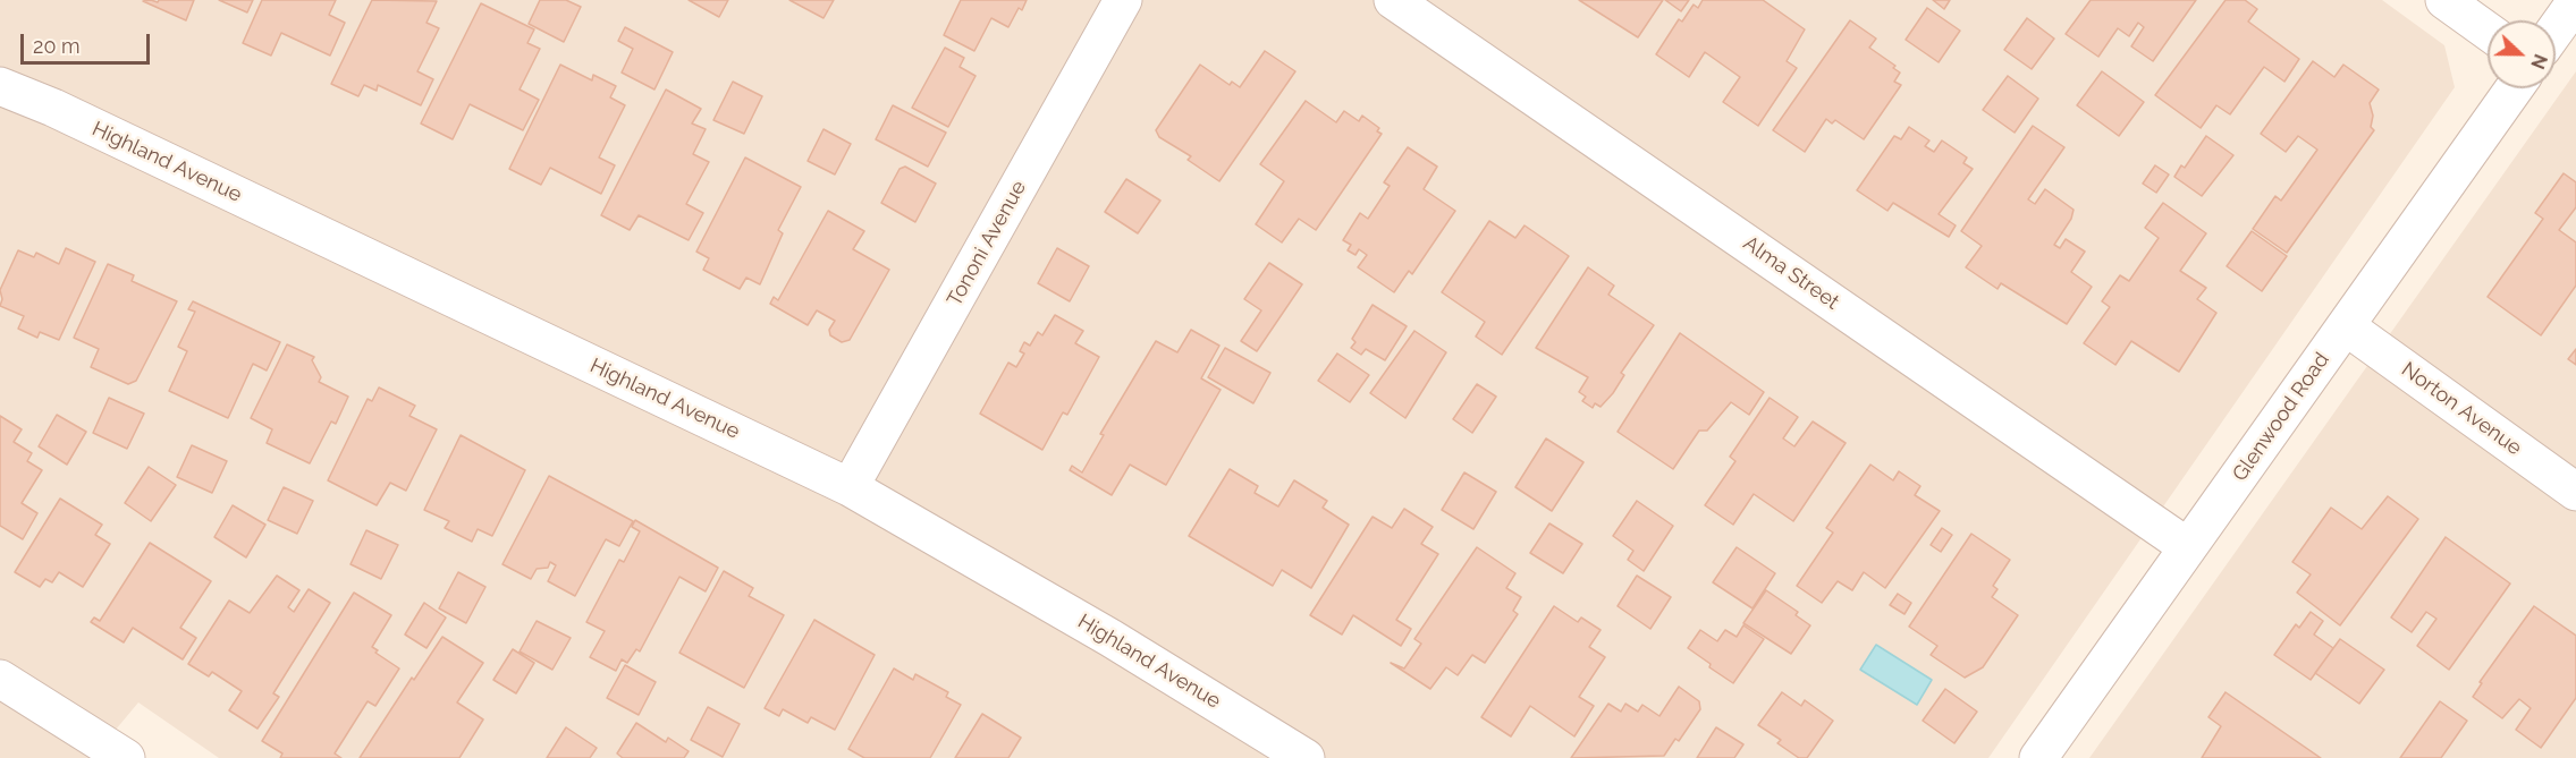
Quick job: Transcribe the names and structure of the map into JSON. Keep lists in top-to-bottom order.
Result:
{
  "streets": {
    "street": [
      "Highland Avenue",
      "Tononi Avenue",
      "Alma Street",
      "Norton Avenue",
      "Glenwood Road"
    ]
  },
  "crossings": [
    ["Highland Avenue", "Tononi Avenue"],
    ["Alma Street", "Glenwood Road"],
    ["Norton Avenue", "Glenwood Road"]
  ],
  "scale_bar": "20 m",
  "north": "right"
}
